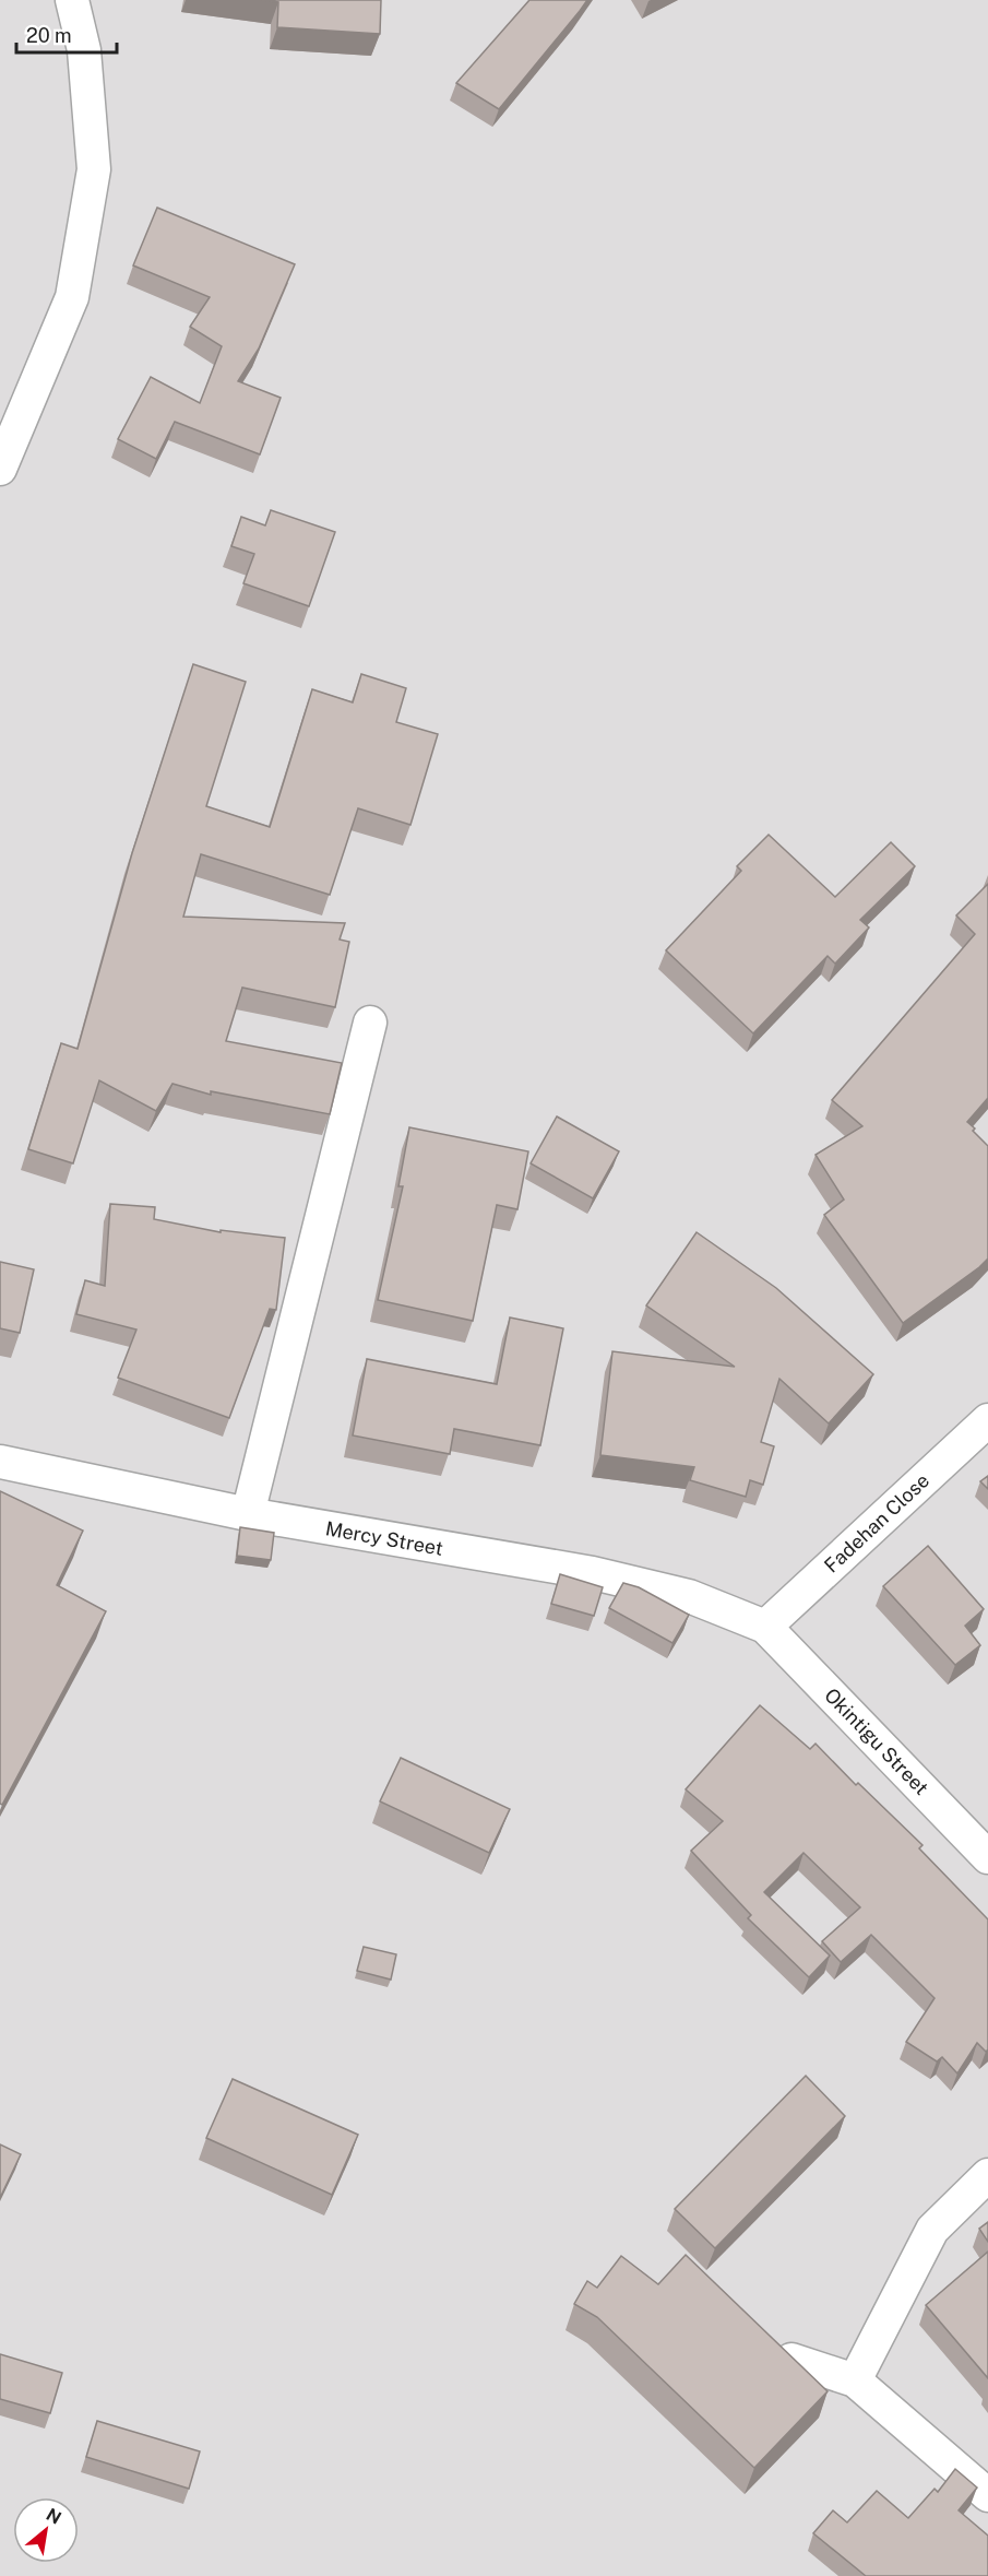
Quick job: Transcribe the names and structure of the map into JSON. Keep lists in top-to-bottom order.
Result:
{
  "streets": {
    "street": ["Fadehan Close", "Mercy Street", "Okintigu Street"]
  },
  "crossings": [
    ["Fadehan Close", "Mercy Street"],
    ["Fadehan Close", "Okintigu Street"],
    ["Mercy Street", "Okintigu Street"]
  ],
  "scale_bar": "20 m",
  "north": "top right"
}
